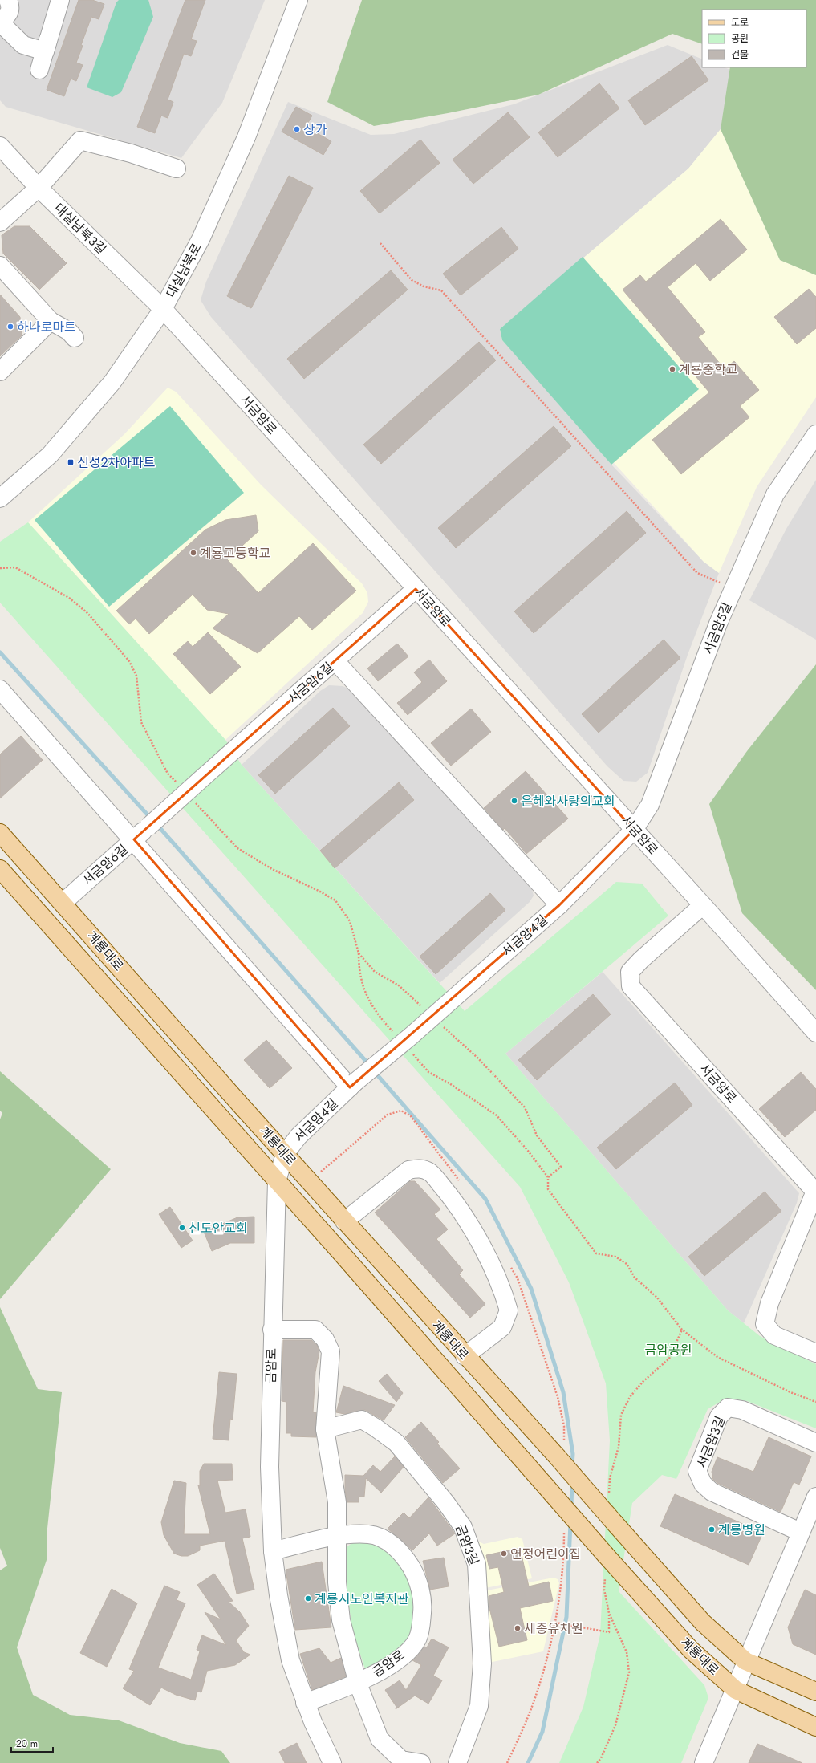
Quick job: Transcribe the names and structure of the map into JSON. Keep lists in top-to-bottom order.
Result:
{
  "streets": {
    "main road": ["계룡대로"],
    "street": [
      "대실남북3길",
      "대실남북로",
      "서금암로",
      "서금암5길",
      "서금암6길",
      "서금암4길",
      "금암로",
      "서금암3길",
      "금암3길"
    ]
  },
  "crossings": [
    ["대실남북3길", "대실남북로"],
    ["대실남북3길", "서금암로"],
    ["대실남북로", "서금암로"],
    ["서금암로", "서금암5길"],
    ["서금암로", "서금암6길"],
    ["서금암로", "서금암4길"],
    ["서금암5길", "서금암4길"],
    ["서금암6길", "계룡대로"],
    ["서금암4길", "계룡대로"],
    ["서금암4길", "금암로"],
    ["계룡대로", "금암로"]
  ],
  "parks": ["금암공원"],
  "places": {
    "other": [
      "상가",
      "하나로마트",
      "계룡중학교",
      "계룡고등학교",
      "은혜와사랑의교회",
      "신도안교회",
      "계룡병원",
      "연정어린이집",
      "계룡시노인복지관",
      "세종유치원"
    ],
    "transit": ["신성2차아파트"]
  },
  "legend": ["도로", "공원", "건물"],
  "scale_bar": "20 m"
}
